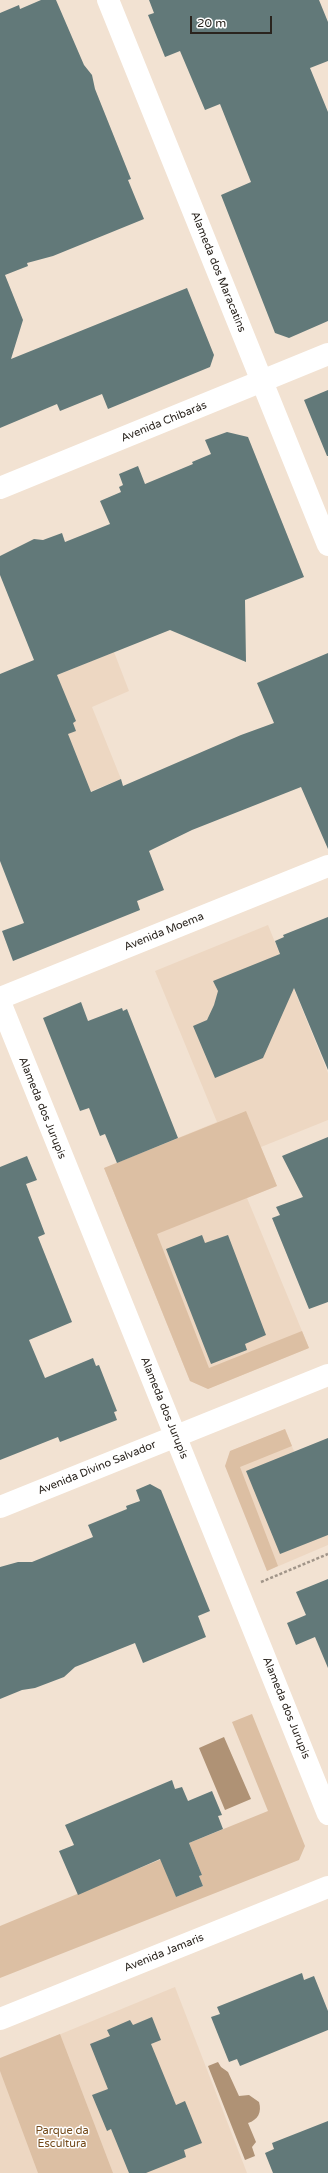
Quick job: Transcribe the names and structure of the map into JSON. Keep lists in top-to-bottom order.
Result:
{
  "streets": {
    "street": [
      "Alameda dos Maracatins",
      "Avenida Chibarás",
      "Avenida Moema",
      "Alameda dos Jurupis",
      "Avenida Divino Salvador",
      "Avenida Jamaris"
    ]
  },
  "crossings": [
    ["Alameda dos Maracatins", "Avenida Chibarás"],
    ["Alameda dos Jurupis", "Avenida Divino Salvador"]
  ],
  "parks": ["Parque da Escultura"],
  "scale_bar": "20 m"
}
